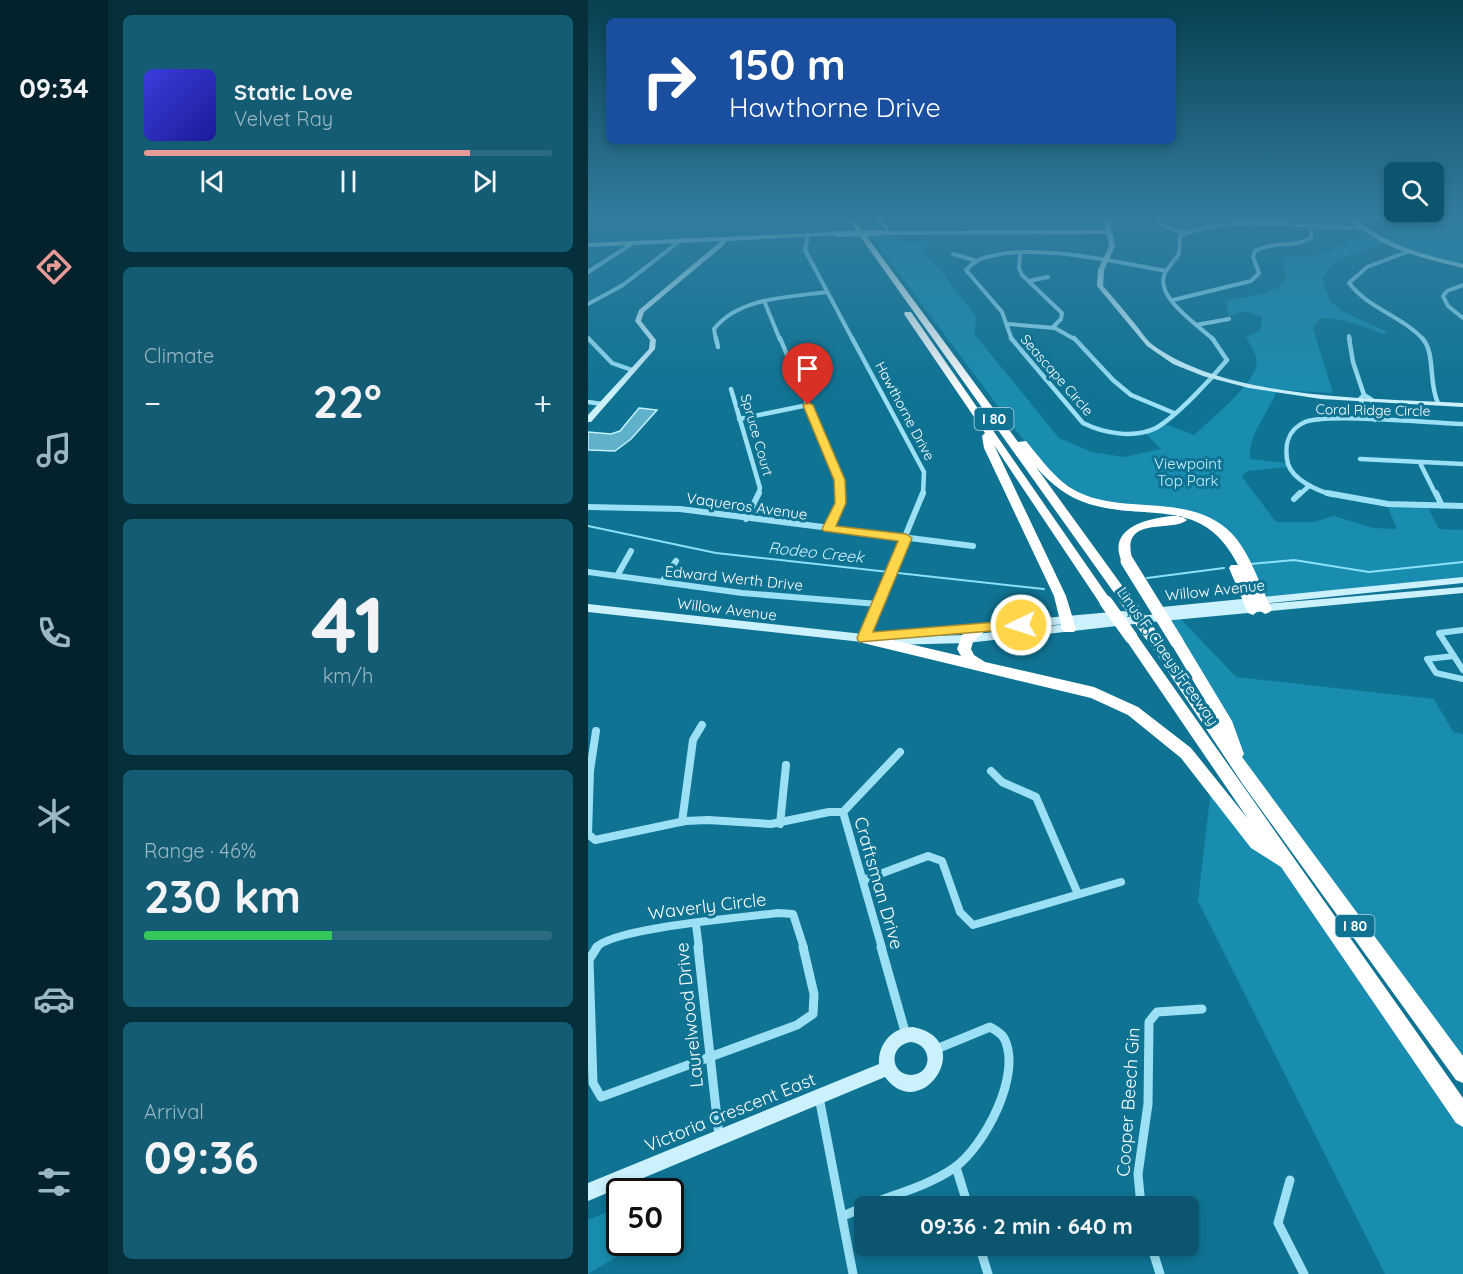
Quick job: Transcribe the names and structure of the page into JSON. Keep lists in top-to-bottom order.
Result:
{
  "streets": {
    "highway": ["I 80", "Linus F. Claeys Freeway"],
    "street": [
      "Seascape Circle",
      "Coral Ridge Circle",
      "Hawthorne Drive",
      "Spruce Court",
      "Vaqueros Avenue",
      "Edward Werth Drive",
      "Willow Avenue",
      "Craftsman Drive",
      "Waverly Circle",
      "Laurelwood Drive",
      "Cooper Beech Gin",
      "Victoria Crescent East"
    ]
  },
  "crossings": [
    ["Hawthorne Drive", "Vaqueros Avenue"],
    ["Hawthorne Drive", "Edward Werth Drive"],
    ["Hawthorne Drive", "Willow Avenue"],
    ["Spruce Court", "Vaqueros Avenue"],
    ["Craftsman Drive", "Victoria Crescent East"],
    ["Waverly Circle", "Laurelwood Drive"],
    ["Laurelwood Drive", "Victoria Crescent East"]
  ],
  "water": ["Rodeo Creek"],
  "parks": ["Viewpoint Top Park"],
  "page": {
    "tabs": "09:34",
    "turn": ["150 m", "Hawthorne Drive"],
    "song": ["Static Love", "Velvet Ray"],
    "tile": [
      "Climate",
      ["41", "km/h"],
      ["Range · 46%", "230 km"],
      ["Arrival", "09:36"]
    ],
    "heat": ["−", "22°", "+"],
    "limit": "50",
    "trip": "09:36 · 2 min · 640 m"
  }
}
